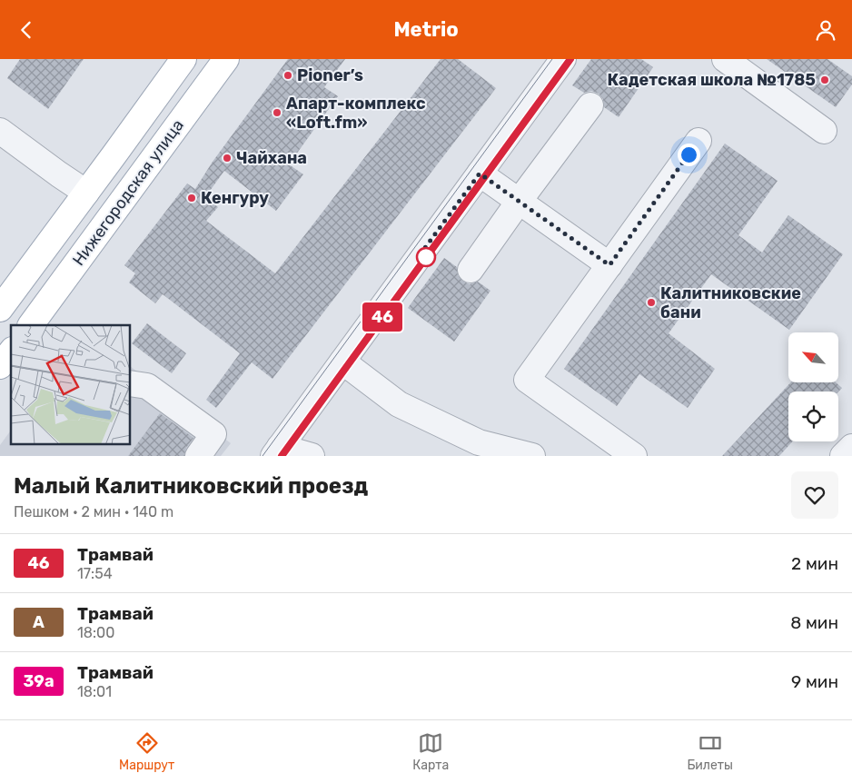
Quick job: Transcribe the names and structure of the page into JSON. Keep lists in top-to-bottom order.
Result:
{
  "streets": {
    "main road": ["Нижегородская улица"]
  },
  "places": [
    "Pioner’s",
    "Кадетская школа №1785",
    "Апарт-комплекс «Loft.fm»",
    "Чайхана",
    "Кенгуру",
    "Калитниковские бани"
  ],
  "lines": ["tram line 46"],
  "north": "top left",
  "page": {
    "header": "Metrio",
    "on_map": "46",
    "heading": ["Малый Калитниковский проезд", "Пешком · 2 мин · 140 m"],
    "list": [
      {
        "mark": "46",
        "name": "Трамвай",
        "note": "17:54",
        "value": "2 мин"
      },
      {
        "mark": "А",
        "name": "Трамвай",
        "note": "18:00",
        "value": "8 мин"
      },
      {
        "mark": "39а",
        "name": "Трамвай",
        "note": "18:01",
        "value": "9 мин"
      }
    ],
    "tabs": ["Маршрут", "Карта", "Билеты"]
  }
}
